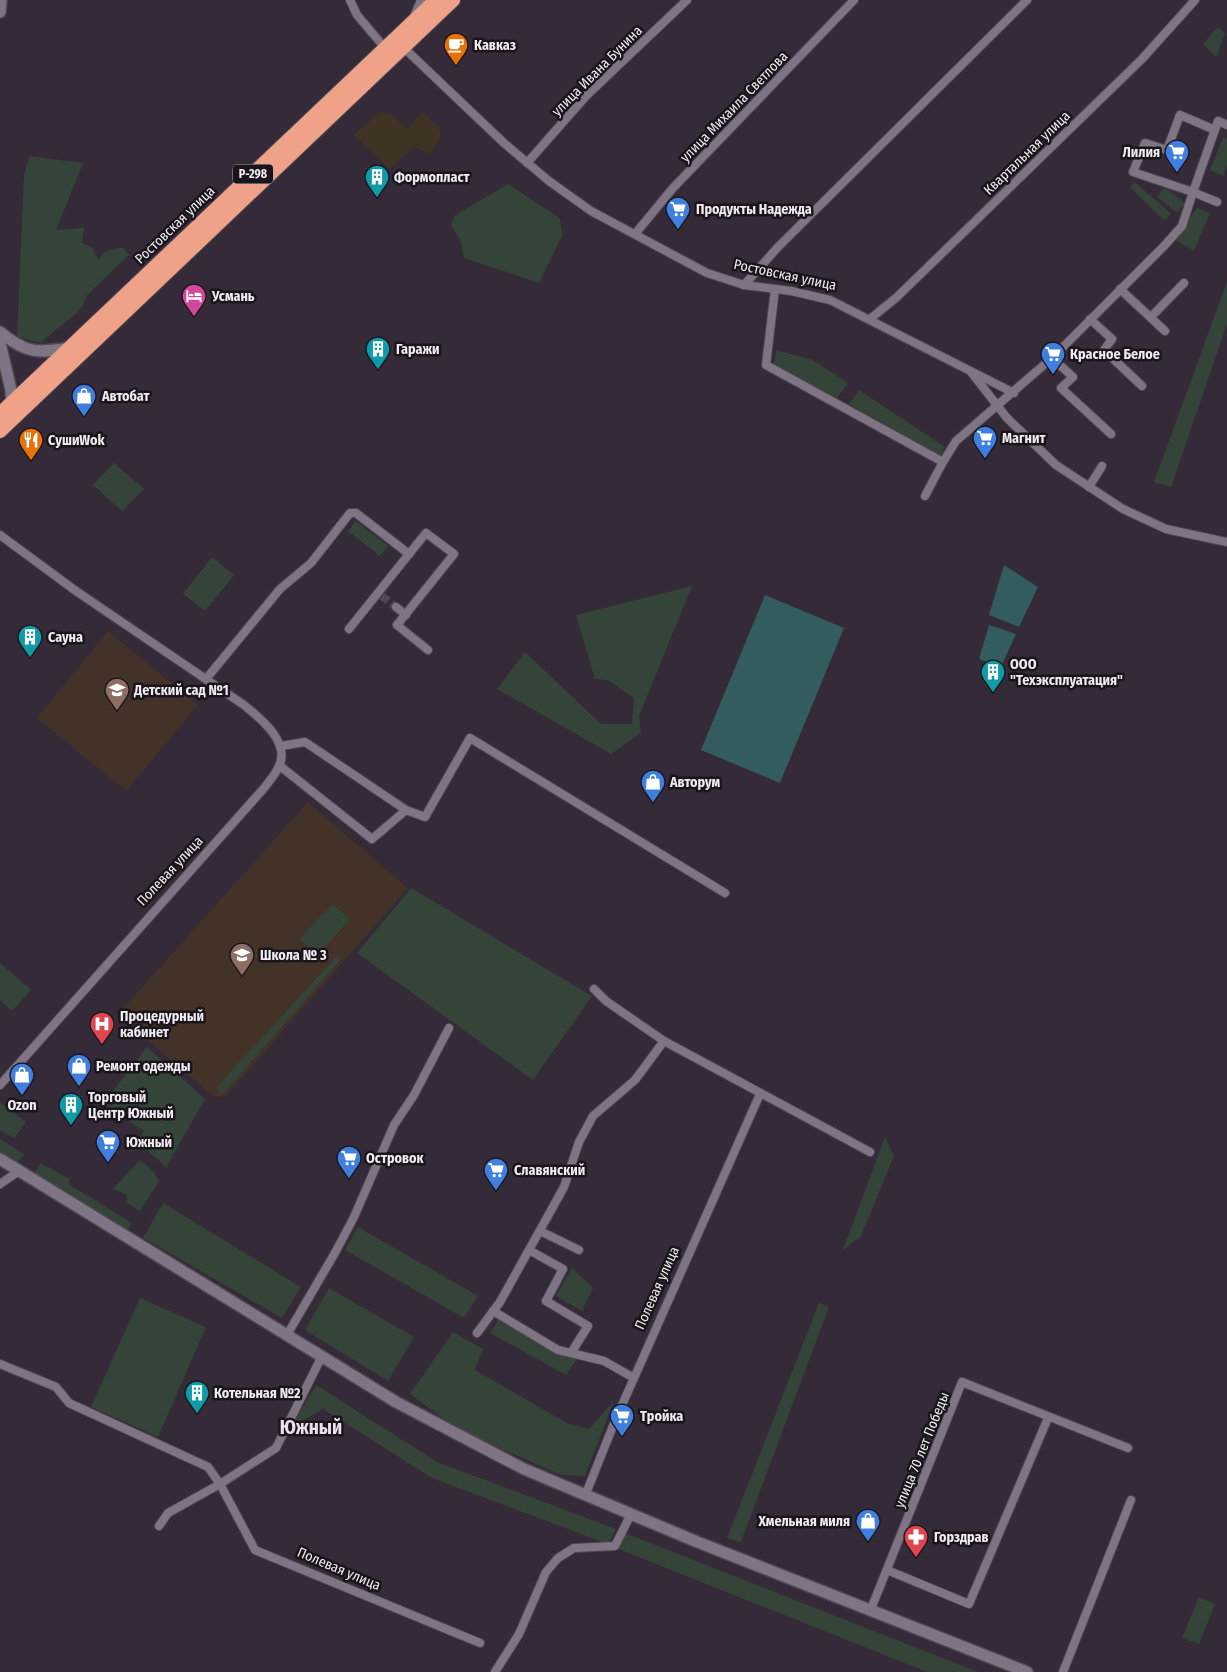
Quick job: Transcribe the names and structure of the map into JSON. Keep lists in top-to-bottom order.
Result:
{
  "streets": {
    "highway": ["Р-298", "Ростовская улица"],
    "street": [
      "улица Ивана Бунина",
      "улица Михаила Светлова",
      "Квартальная улица",
      "Полевая улица",
      "улица 70 лет Победы"
    ]
  },
  "crossings": [
    ["улица Ивана Бунина", "Ростовская улица"],
    ["улица Михаила Светлова", "Ростовская улица"],
    ["Квартальная улица", "Ростовская улица"],
    ["Р-298", "Ростовская улица"]
  ],
  "districts": ["Южный"],
  "places": {
    "cafe": ["Кавказ"],
    "supermarket": [
      "Лилия",
      "Продукты Надежда",
      "Красное Белое",
      "Магнит",
      "Южный",
      "Островок",
      "Славянский",
      "Тройка"
    ],
    "building": [
      "Формопласт",
      "Гаражи",
      "Сауна",
      "ООО \"Техэксплуатация\"",
      "Торговый Центр Южный",
      "Котельная №2"
    ],
    "hotel": ["Усмань"],
    "shop": [
      "Автобат",
      "Авторум",
      "Ремонт одежды",
      "Ozon",
      "Хмельная миля"
    ],
    "restaurant": ["CушиWok"],
    "school or university": ["Детский сад №1", "Школа № 3"],
    "hospital": ["Процедурный кабинет"],
    "pharmacy": ["Горздрав"]
  }
}
